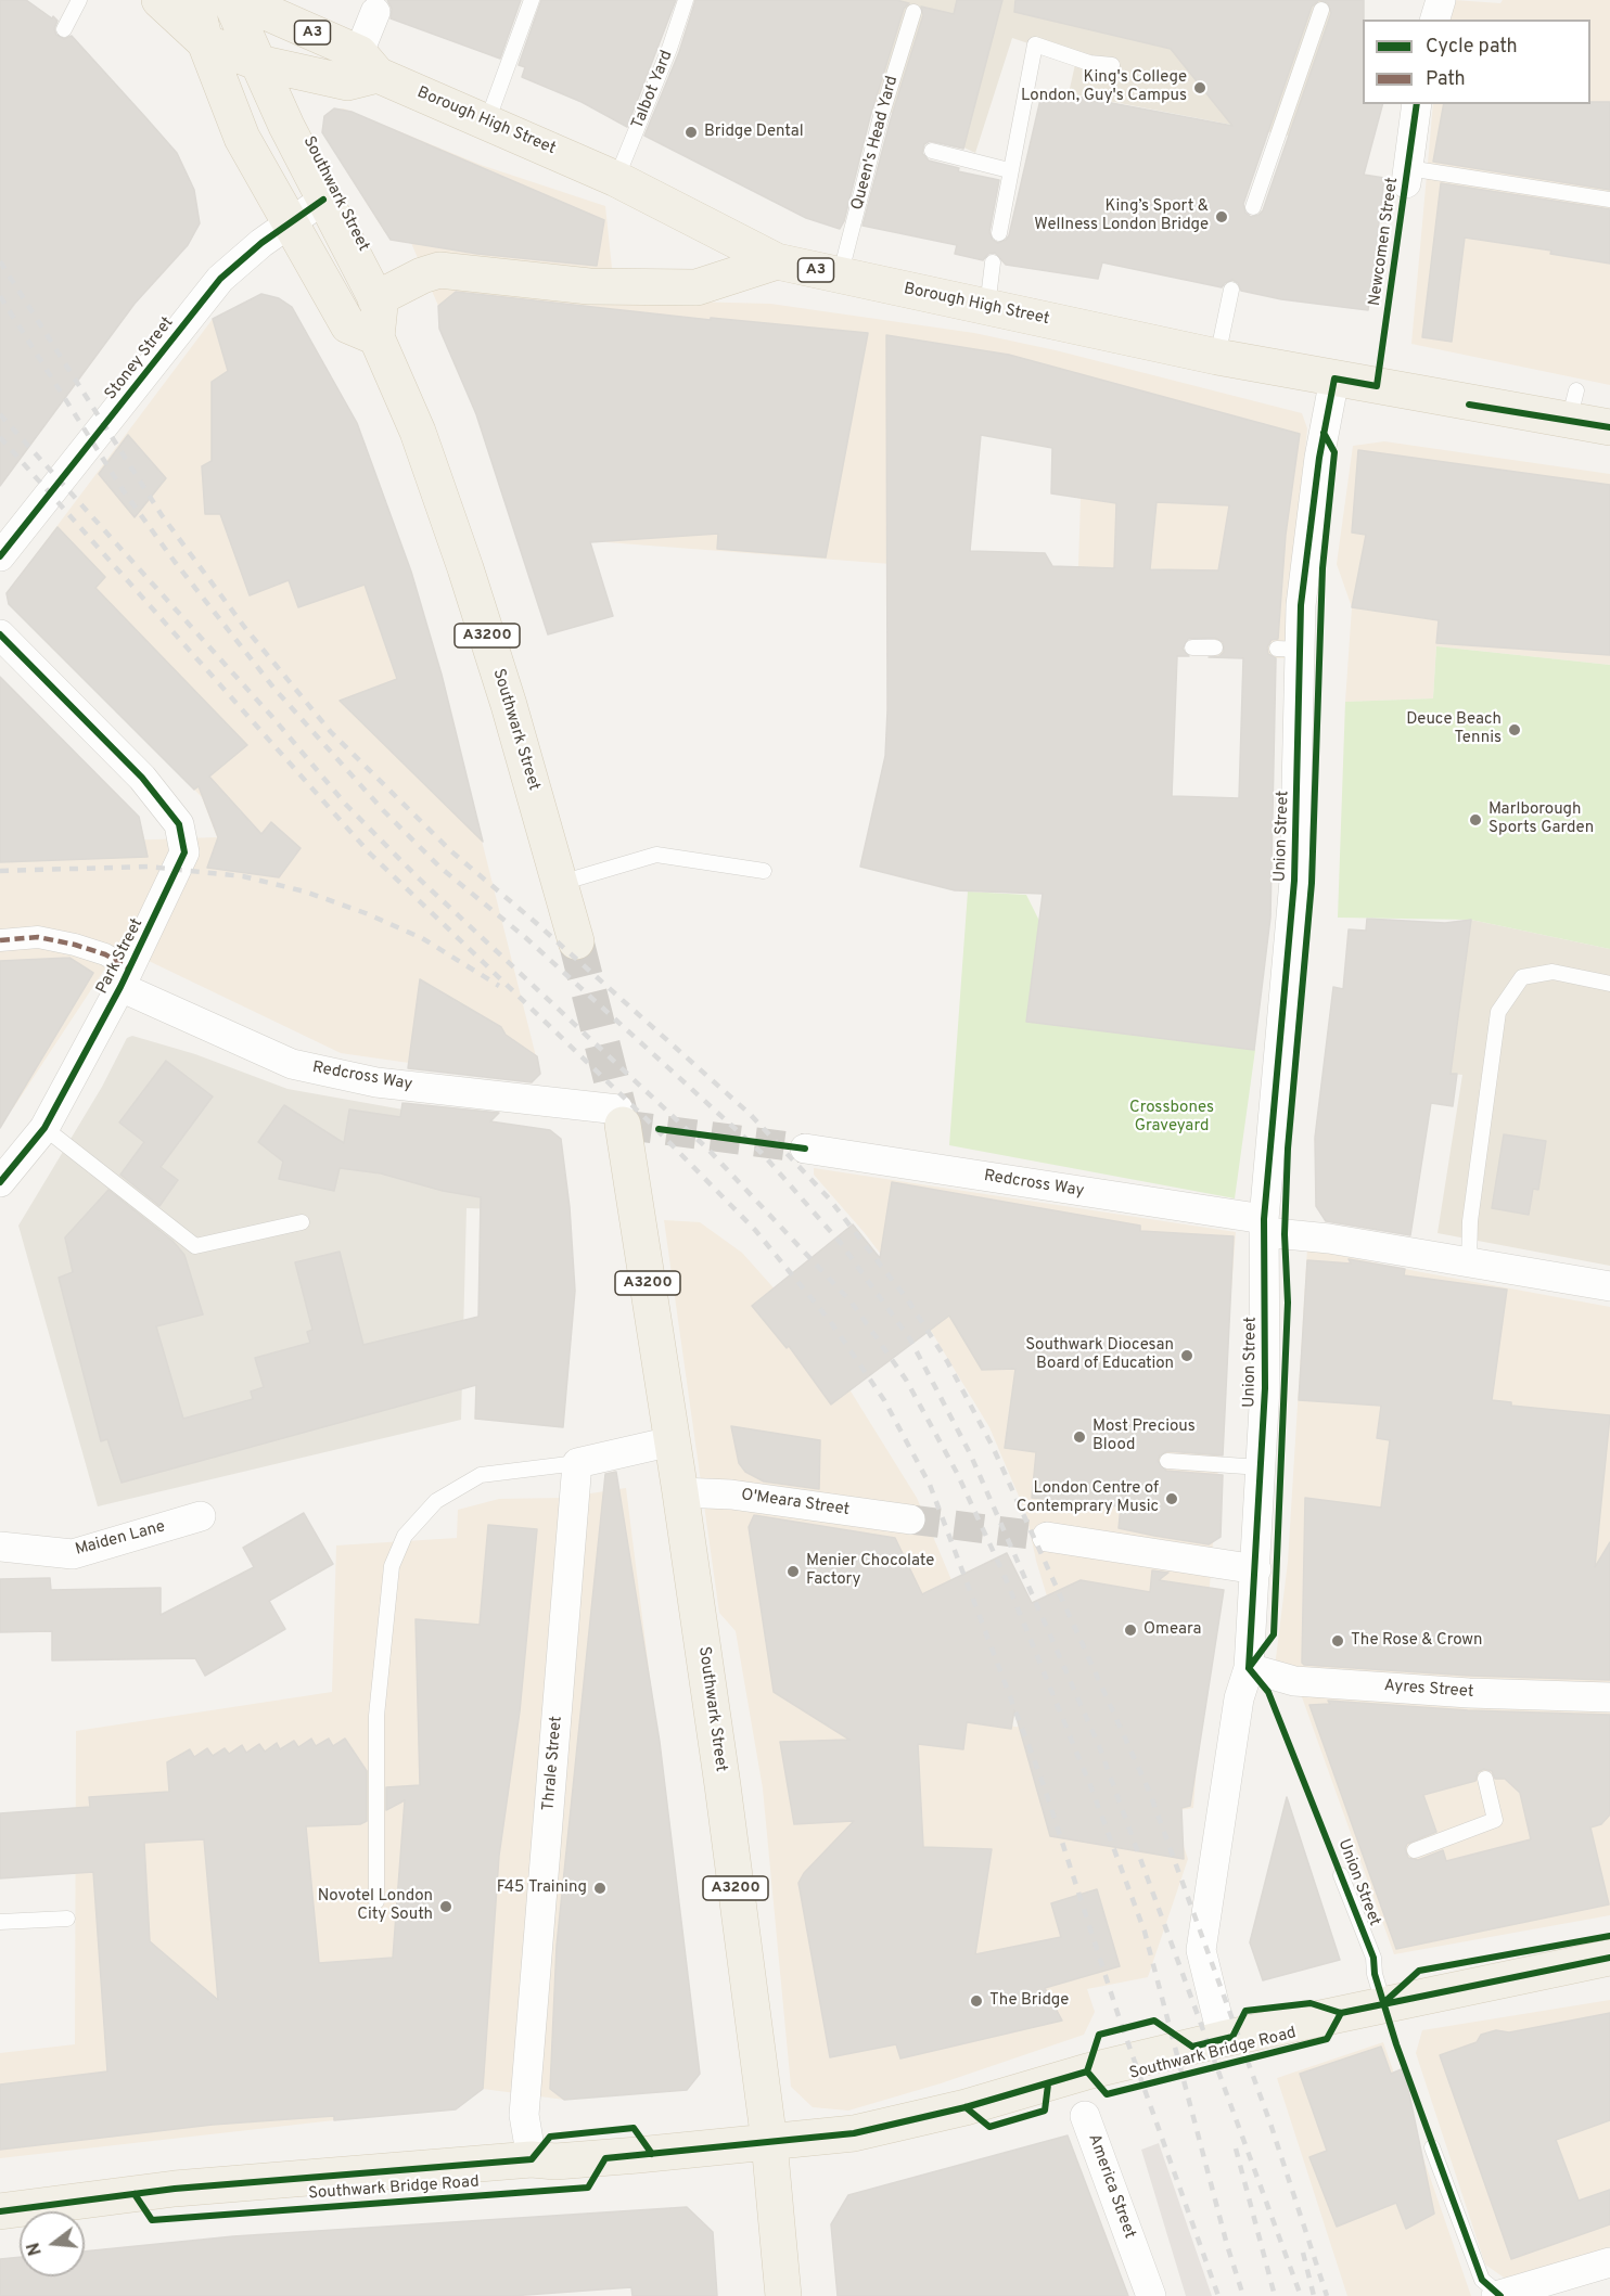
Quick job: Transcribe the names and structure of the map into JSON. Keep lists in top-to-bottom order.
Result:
{
  "streets": {
    "main road": [
      "A3",
      "Borough High Street",
      "Southwark Street",
      "A3200",
      "Southwark Bridge Road"
    ],
    "street": [
      "Newcomen Street",
      "Stoney Street",
      "Union Street",
      "Park Street",
      "Redcross Way",
      "O'Meara Street",
      "Maiden Lane",
      "Ayres Street",
      "Thrale Street",
      "America Street"
    ],
    "lane": ["Talbot Yard", "Queen's Head Yard"]
  },
  "crossings": [
    ["Talbot Yard", "Borough High Street"],
    ["Borough High Street", "Queen's Head Yard"],
    ["Borough High Street", "Southwark Street"],
    ["Borough High Street", "Union Street"],
    ["Southwark Street", "Stoney Street"],
    ["Southwark Street", "Redcross Way"],
    ["Southwark Street", "O'Meara Street"],
    ["Southwark Street", "Southwark Bridge Road"],
    ["Union Street", "Redcross Way"],
    ["Union Street", "Ayres Street"],
    ["Union Street", "Southwark Bridge Road"],
    ["Park Street", "Redcross Way"],
    ["Thrale Street", "Southwark Bridge Road"]
  ],
  "parks": ["Crossbones Graveyard"],
  "places": [
    "King's College London, Guy's Campus",
    "Bridge Dental",
    "King’s Sport & Wellness London Bridge",
    "Deuce Beach Tennis",
    "Marlborough Sports Garden",
    "Southwark Diocesan Board of Education",
    "Most Precious Blood",
    "London Centre of Contemprary Music",
    "Menier Chocolate Factory",
    "Omeara",
    "The Rose & Crown",
    "F45 Training",
    "Novotel London City South",
    "The Bridge"
  ],
  "legend": ["Cycle path", "Path"],
  "north": "left"
}
